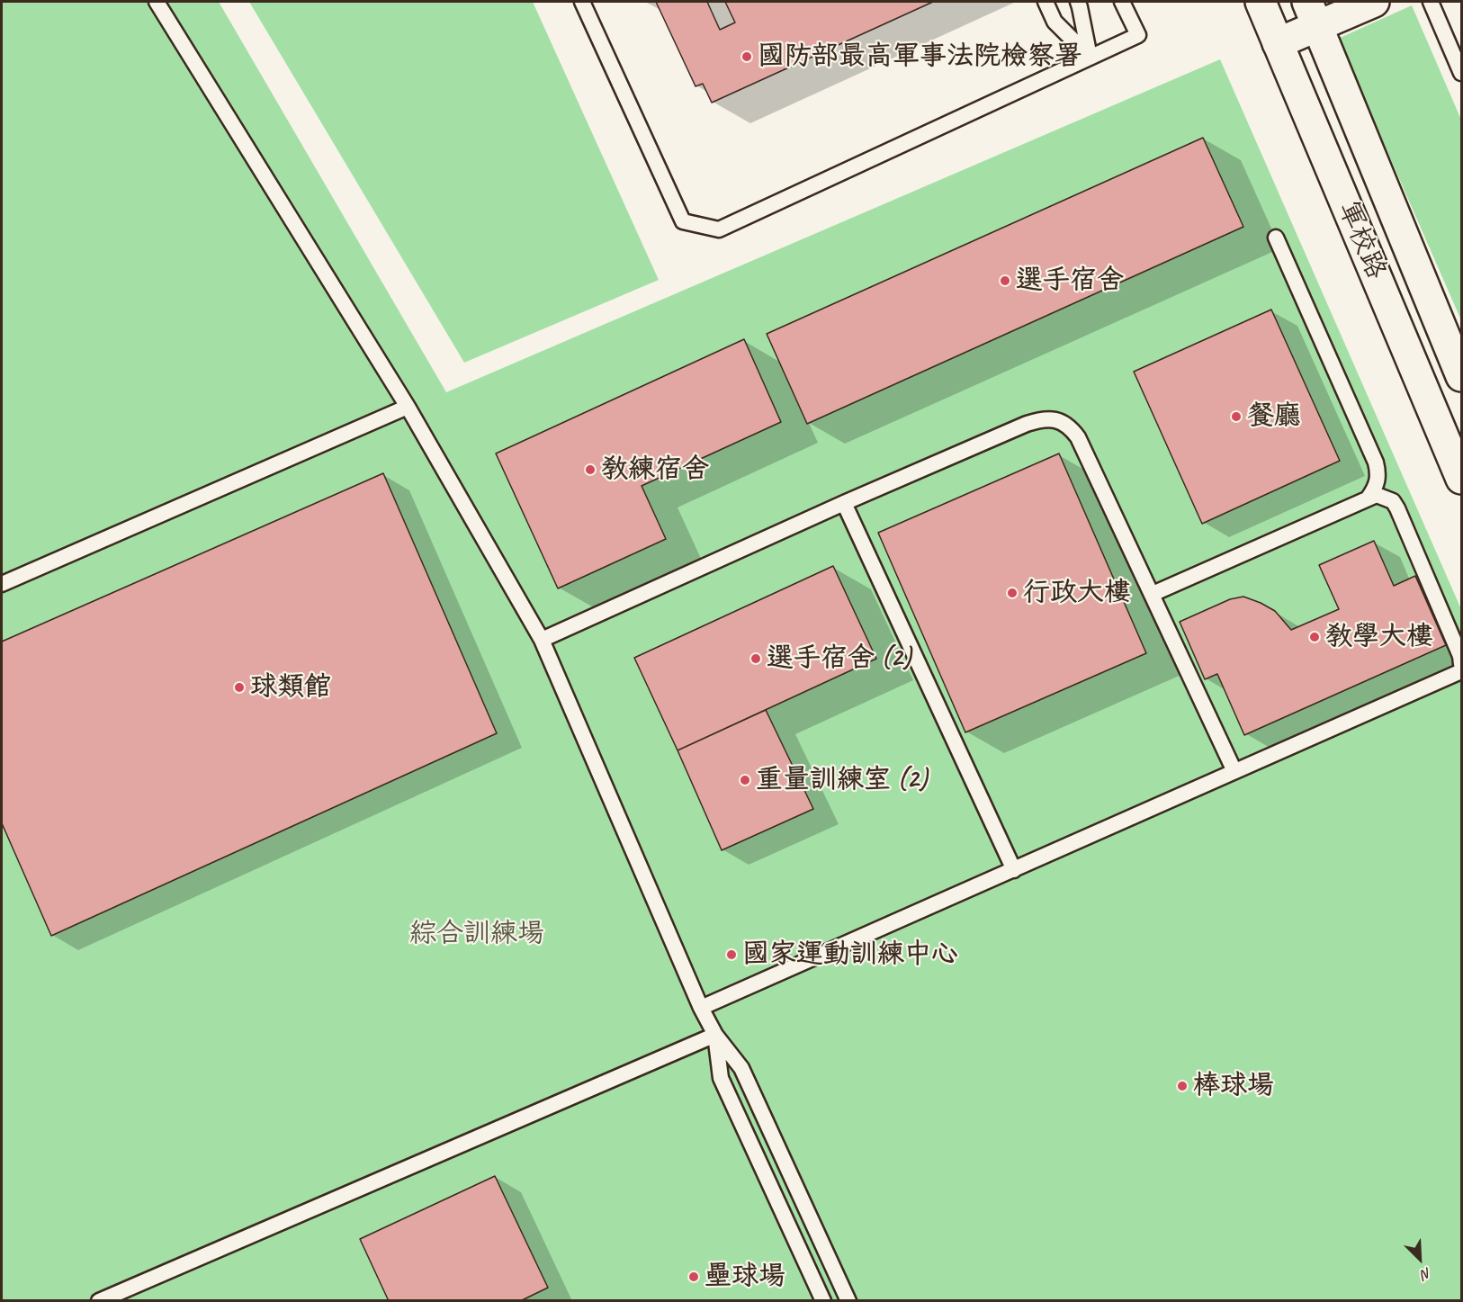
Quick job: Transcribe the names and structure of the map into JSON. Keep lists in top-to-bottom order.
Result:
{
  "streets": {
    "street": ["軍校路"]
  },
  "parks": ["綜合訓練場"],
  "places": [
    "國防部最高軍事法院檢察署",
    "選手宿舍",
    "餐廳",
    "教練宿舍",
    "行政大樓",
    "教學大樓",
    "選手宿舍 (2)",
    "球類館",
    "重量訓練室 (2)",
    "國家運動訓練中心",
    "棒球場",
    "壘球場"
  ],
  "north": "bottom right"
}
